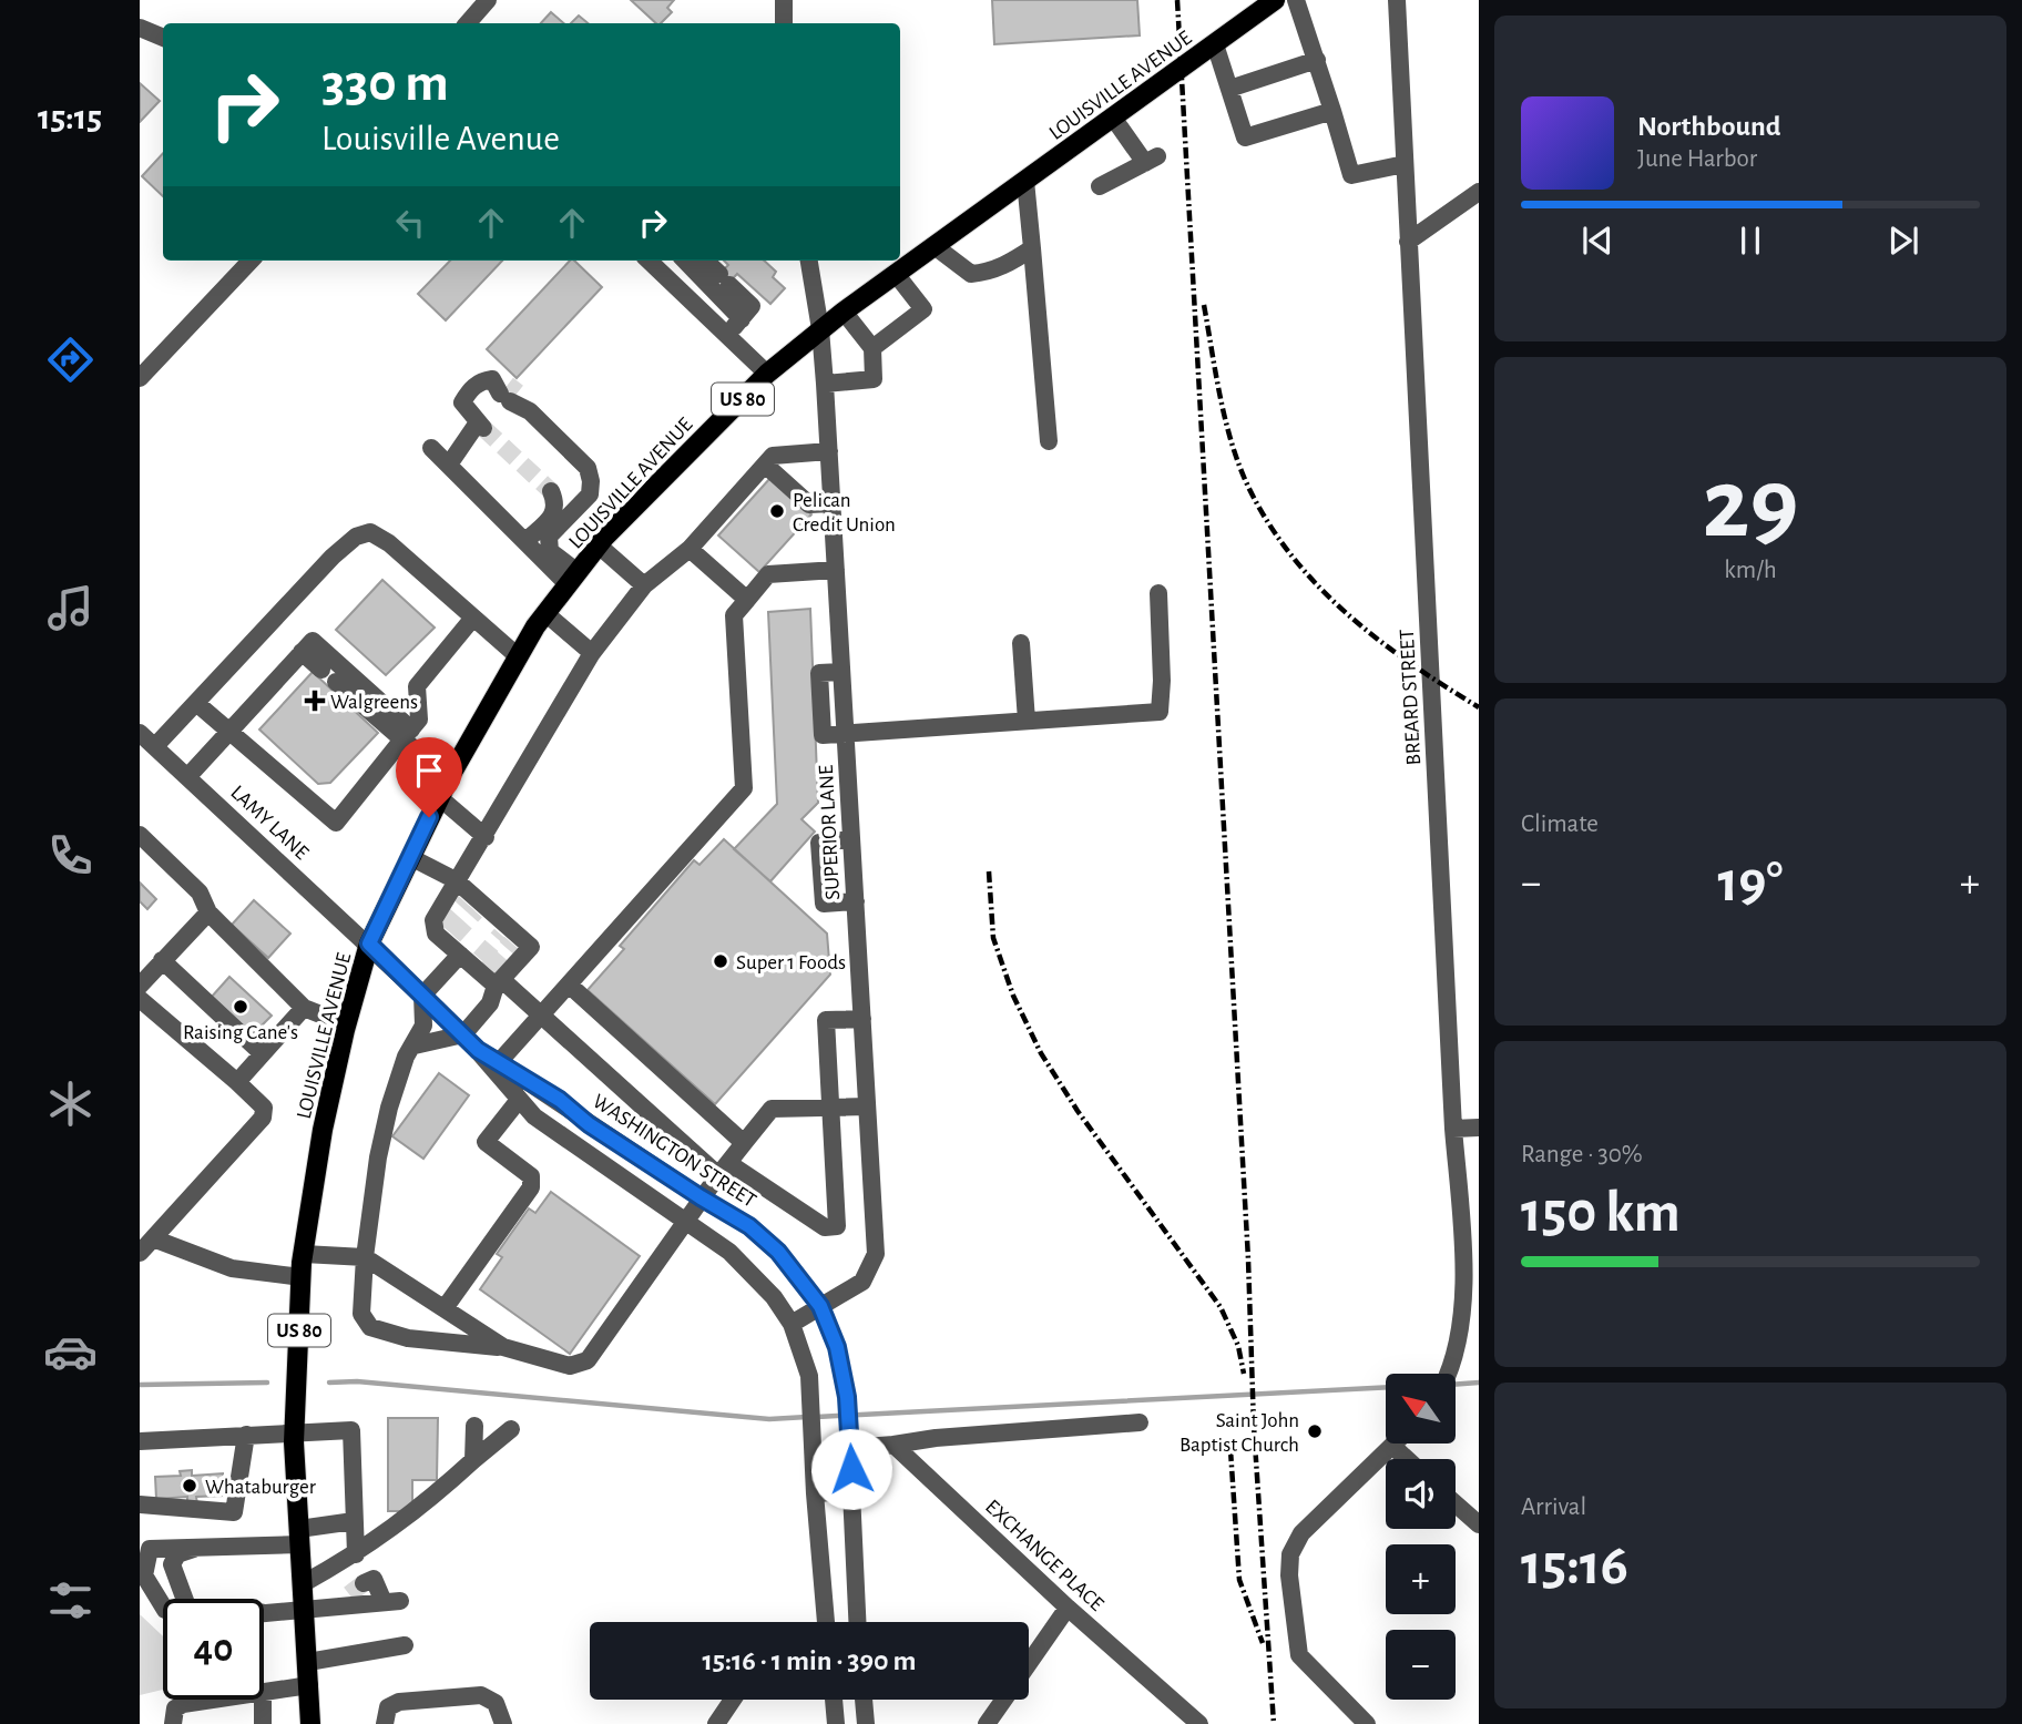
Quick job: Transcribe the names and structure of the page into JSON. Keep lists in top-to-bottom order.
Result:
{
  "streets": {
    "main road": ["LOUISVILLE AVENUE", "US 80"],
    "street": [
      "BREARD STREET",
      "LAMY LANE",
      "SUPERIOR LANE",
      "WASHINGTON STREET",
      "EXCHANGE PLACE"
    ]
  },
  "crossings": [
    ["LOUISVILLE AVENUE", "LAMY LANE"],
    ["LOUISVILLE AVENUE", "SUPERIOR LANE"],
    ["LOUISVILLE AVENUE", "WASHINGTON STREET"],
    ["LAMY LANE", "WASHINGTON STREET"],
    ["SUPERIOR LANE", "WASHINGTON STREET"]
  ],
  "places": {
    "other": [
      "Pelican Credit Union",
      "Super 1 Foods",
      "Raising Cane's",
      "Saint John Baptist Church",
      "Whataburger"
    ],
    "health": ["Walgreens"]
  },
  "north": "top left",
  "page": {
    "tabs": "15:15",
    "turn": ["330 m", "Louisville Avenue"],
    "song": ["Northbound", "June Harbor"],
    "tile": [
      ["29", "km/h"],
      "Climate",
      ["Range · 30%", "150 km"],
      ["Arrival", "15:16"]
    ],
    "heat": ["−", "19°", "+"],
    "map_buttons": ["+", "−"],
    "limit": "40",
    "trip": "15:16 · 1 min · 390 m"
  }
}
